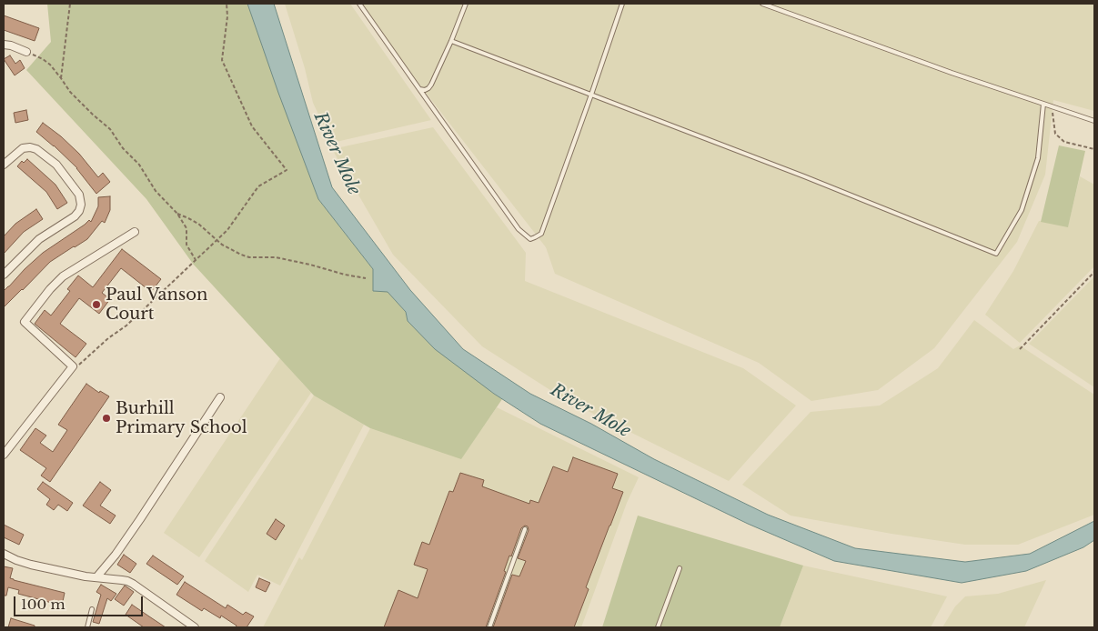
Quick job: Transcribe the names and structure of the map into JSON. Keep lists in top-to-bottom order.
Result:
{
  "water": ["River Mole"],
  "places": ["Paul Vanson Court", "Burhill Primary School"],
  "scale_bar": "100 m"
}
